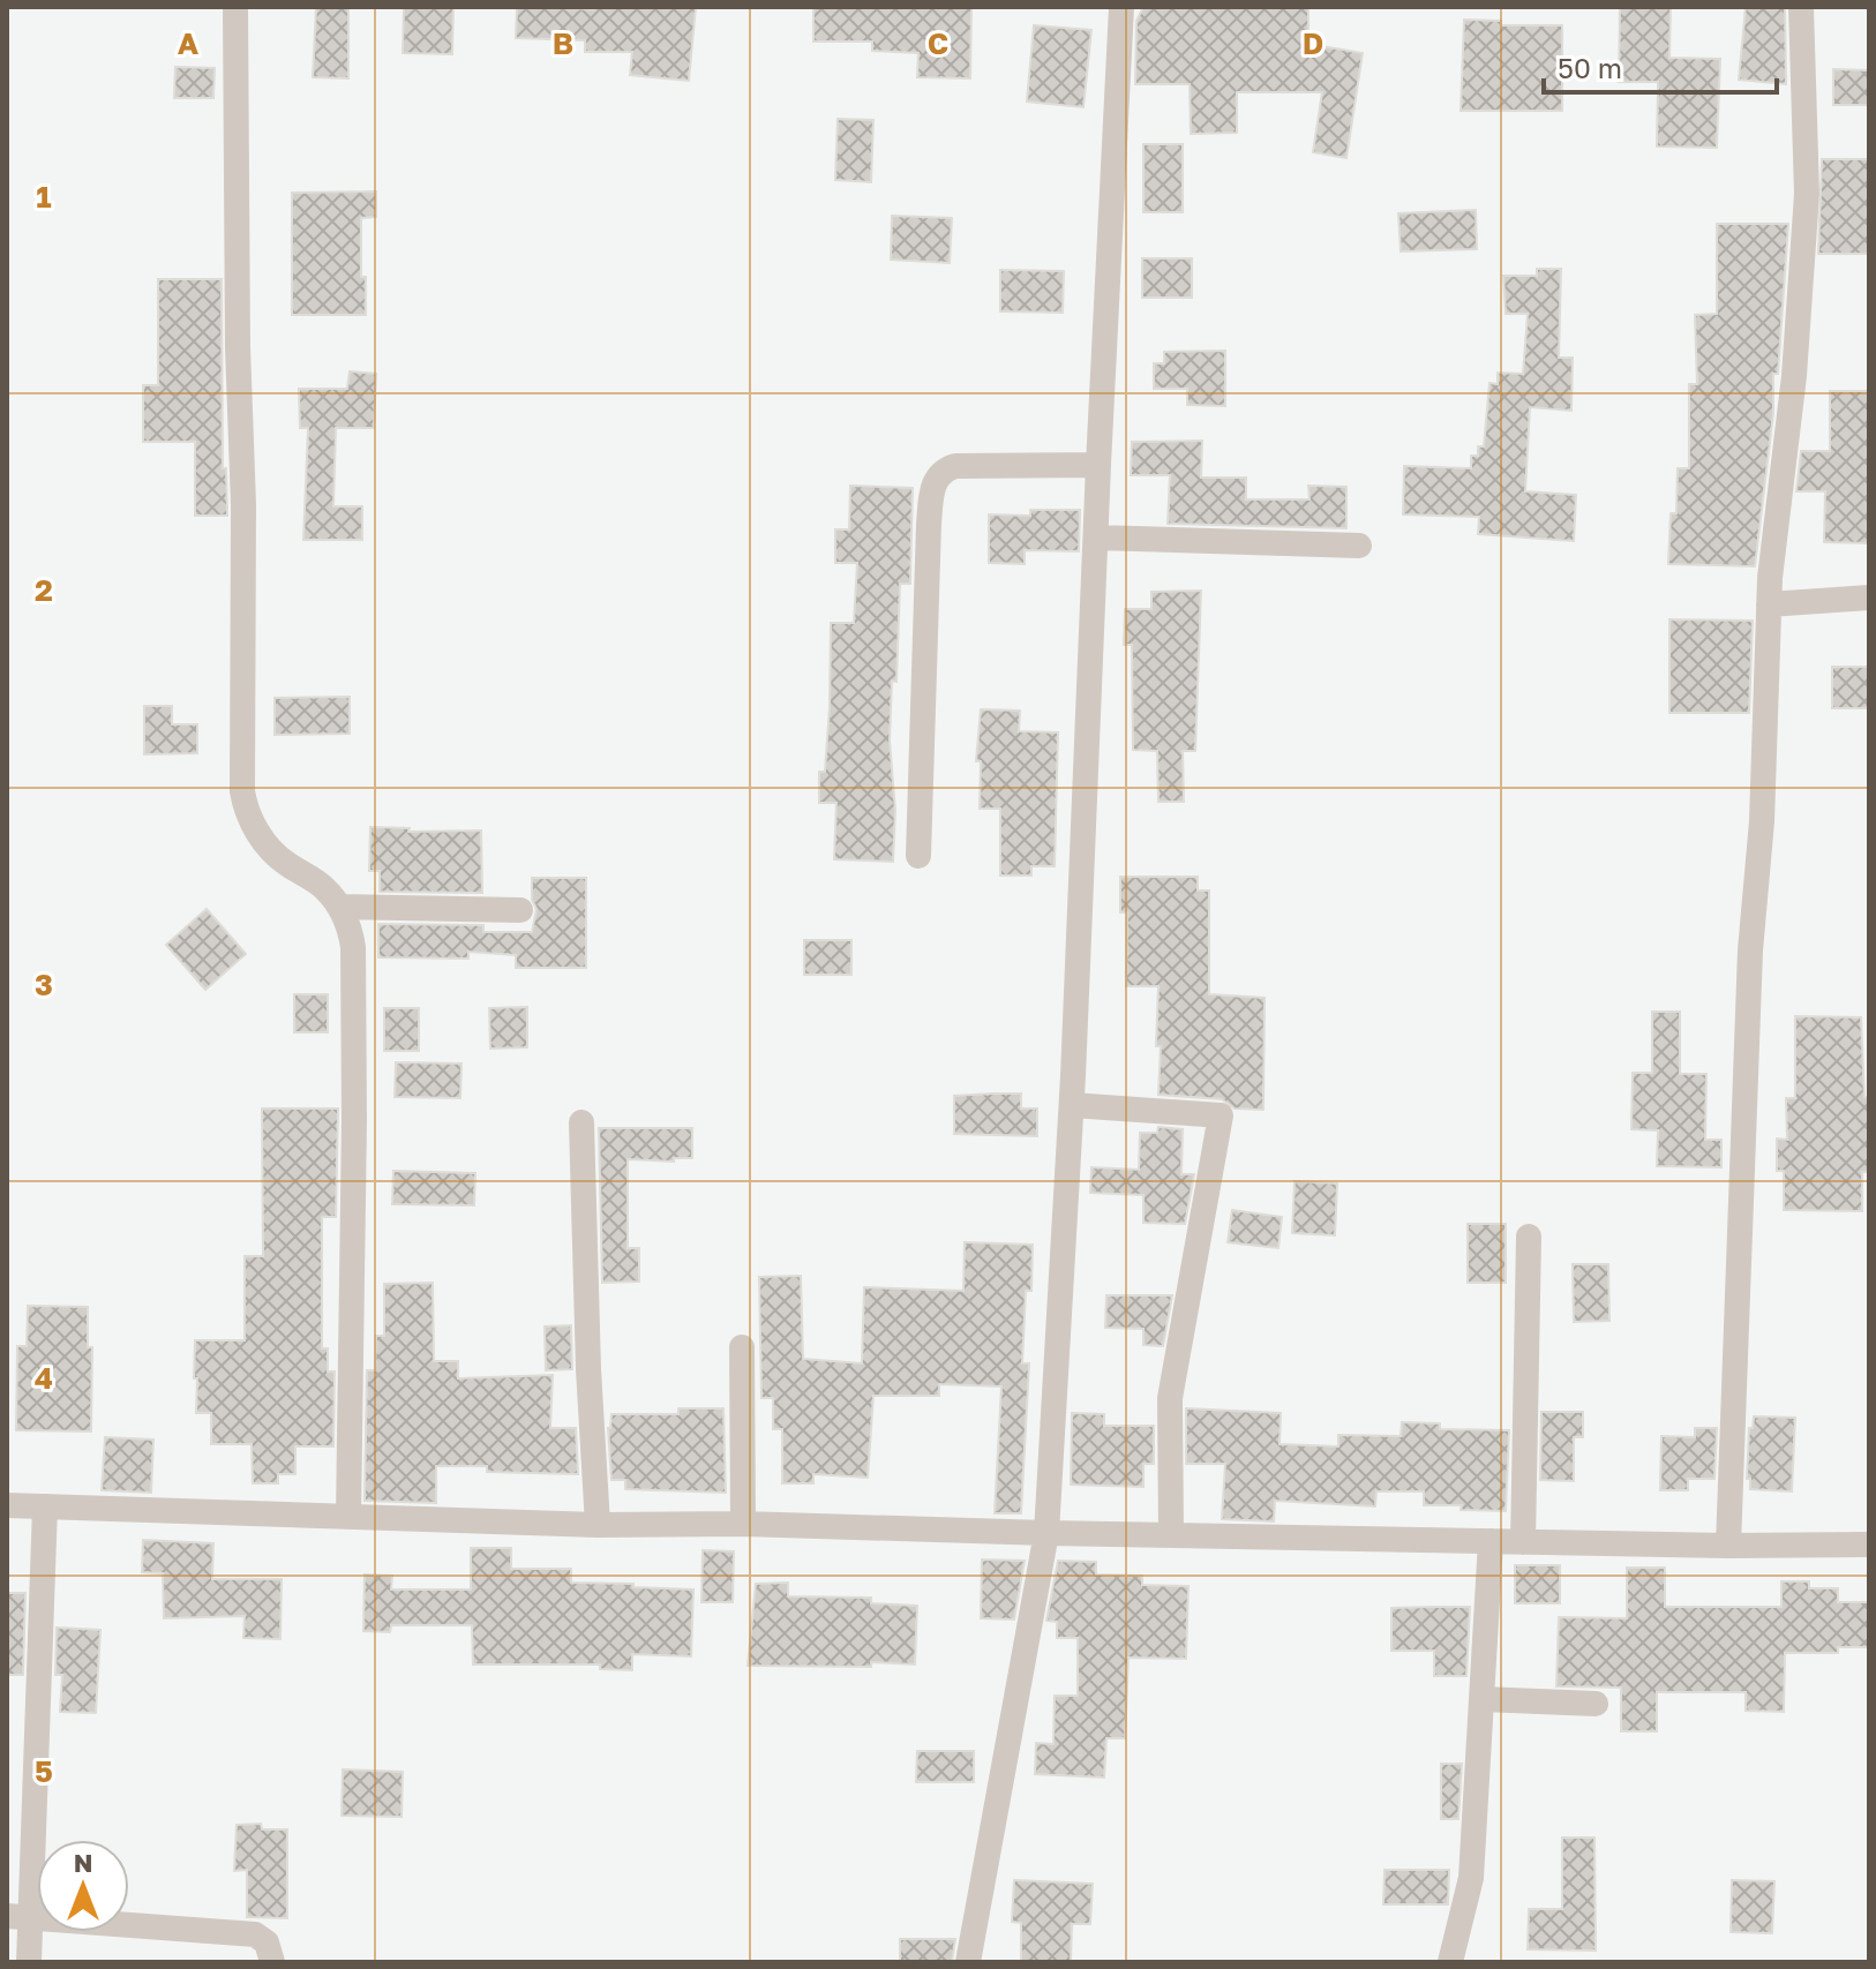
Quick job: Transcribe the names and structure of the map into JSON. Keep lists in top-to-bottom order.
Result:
{
  "scale_bar": "50 m",
  "north": "top",
  "grid": {
    "columns": [
      "A",
      "B",
      "C",
      "D"
    ],
    "rows": [
      "1",
      "2",
      "3",
      "4",
      "5"
    ]
  }
}
